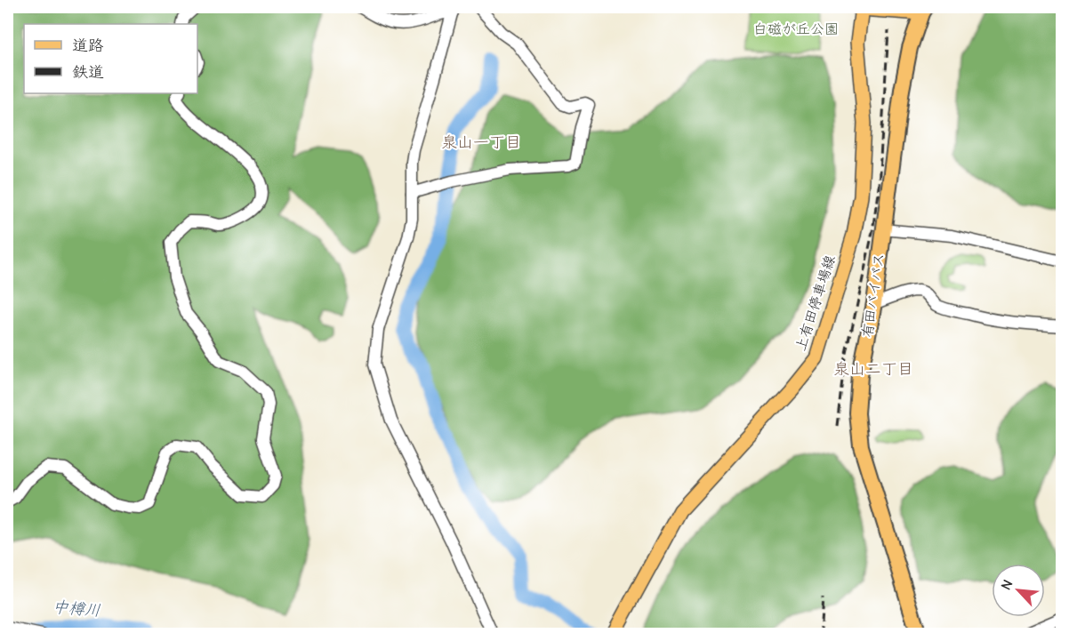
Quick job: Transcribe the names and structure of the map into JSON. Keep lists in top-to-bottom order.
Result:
{
  "streets": {
    "highway": ["有田バイパス"],
    "main road": ["上有田停車場線"]
  },
  "crossings": [
    ["有田バイパス", "上有田停車場線"]
  ],
  "districts": ["泉山一丁目", "泉山二丁目"],
  "water": ["中樽川"],
  "parks": ["白磁が丘公園"],
  "legend": ["道路", "鉄道"],
  "north": "top left"
}
